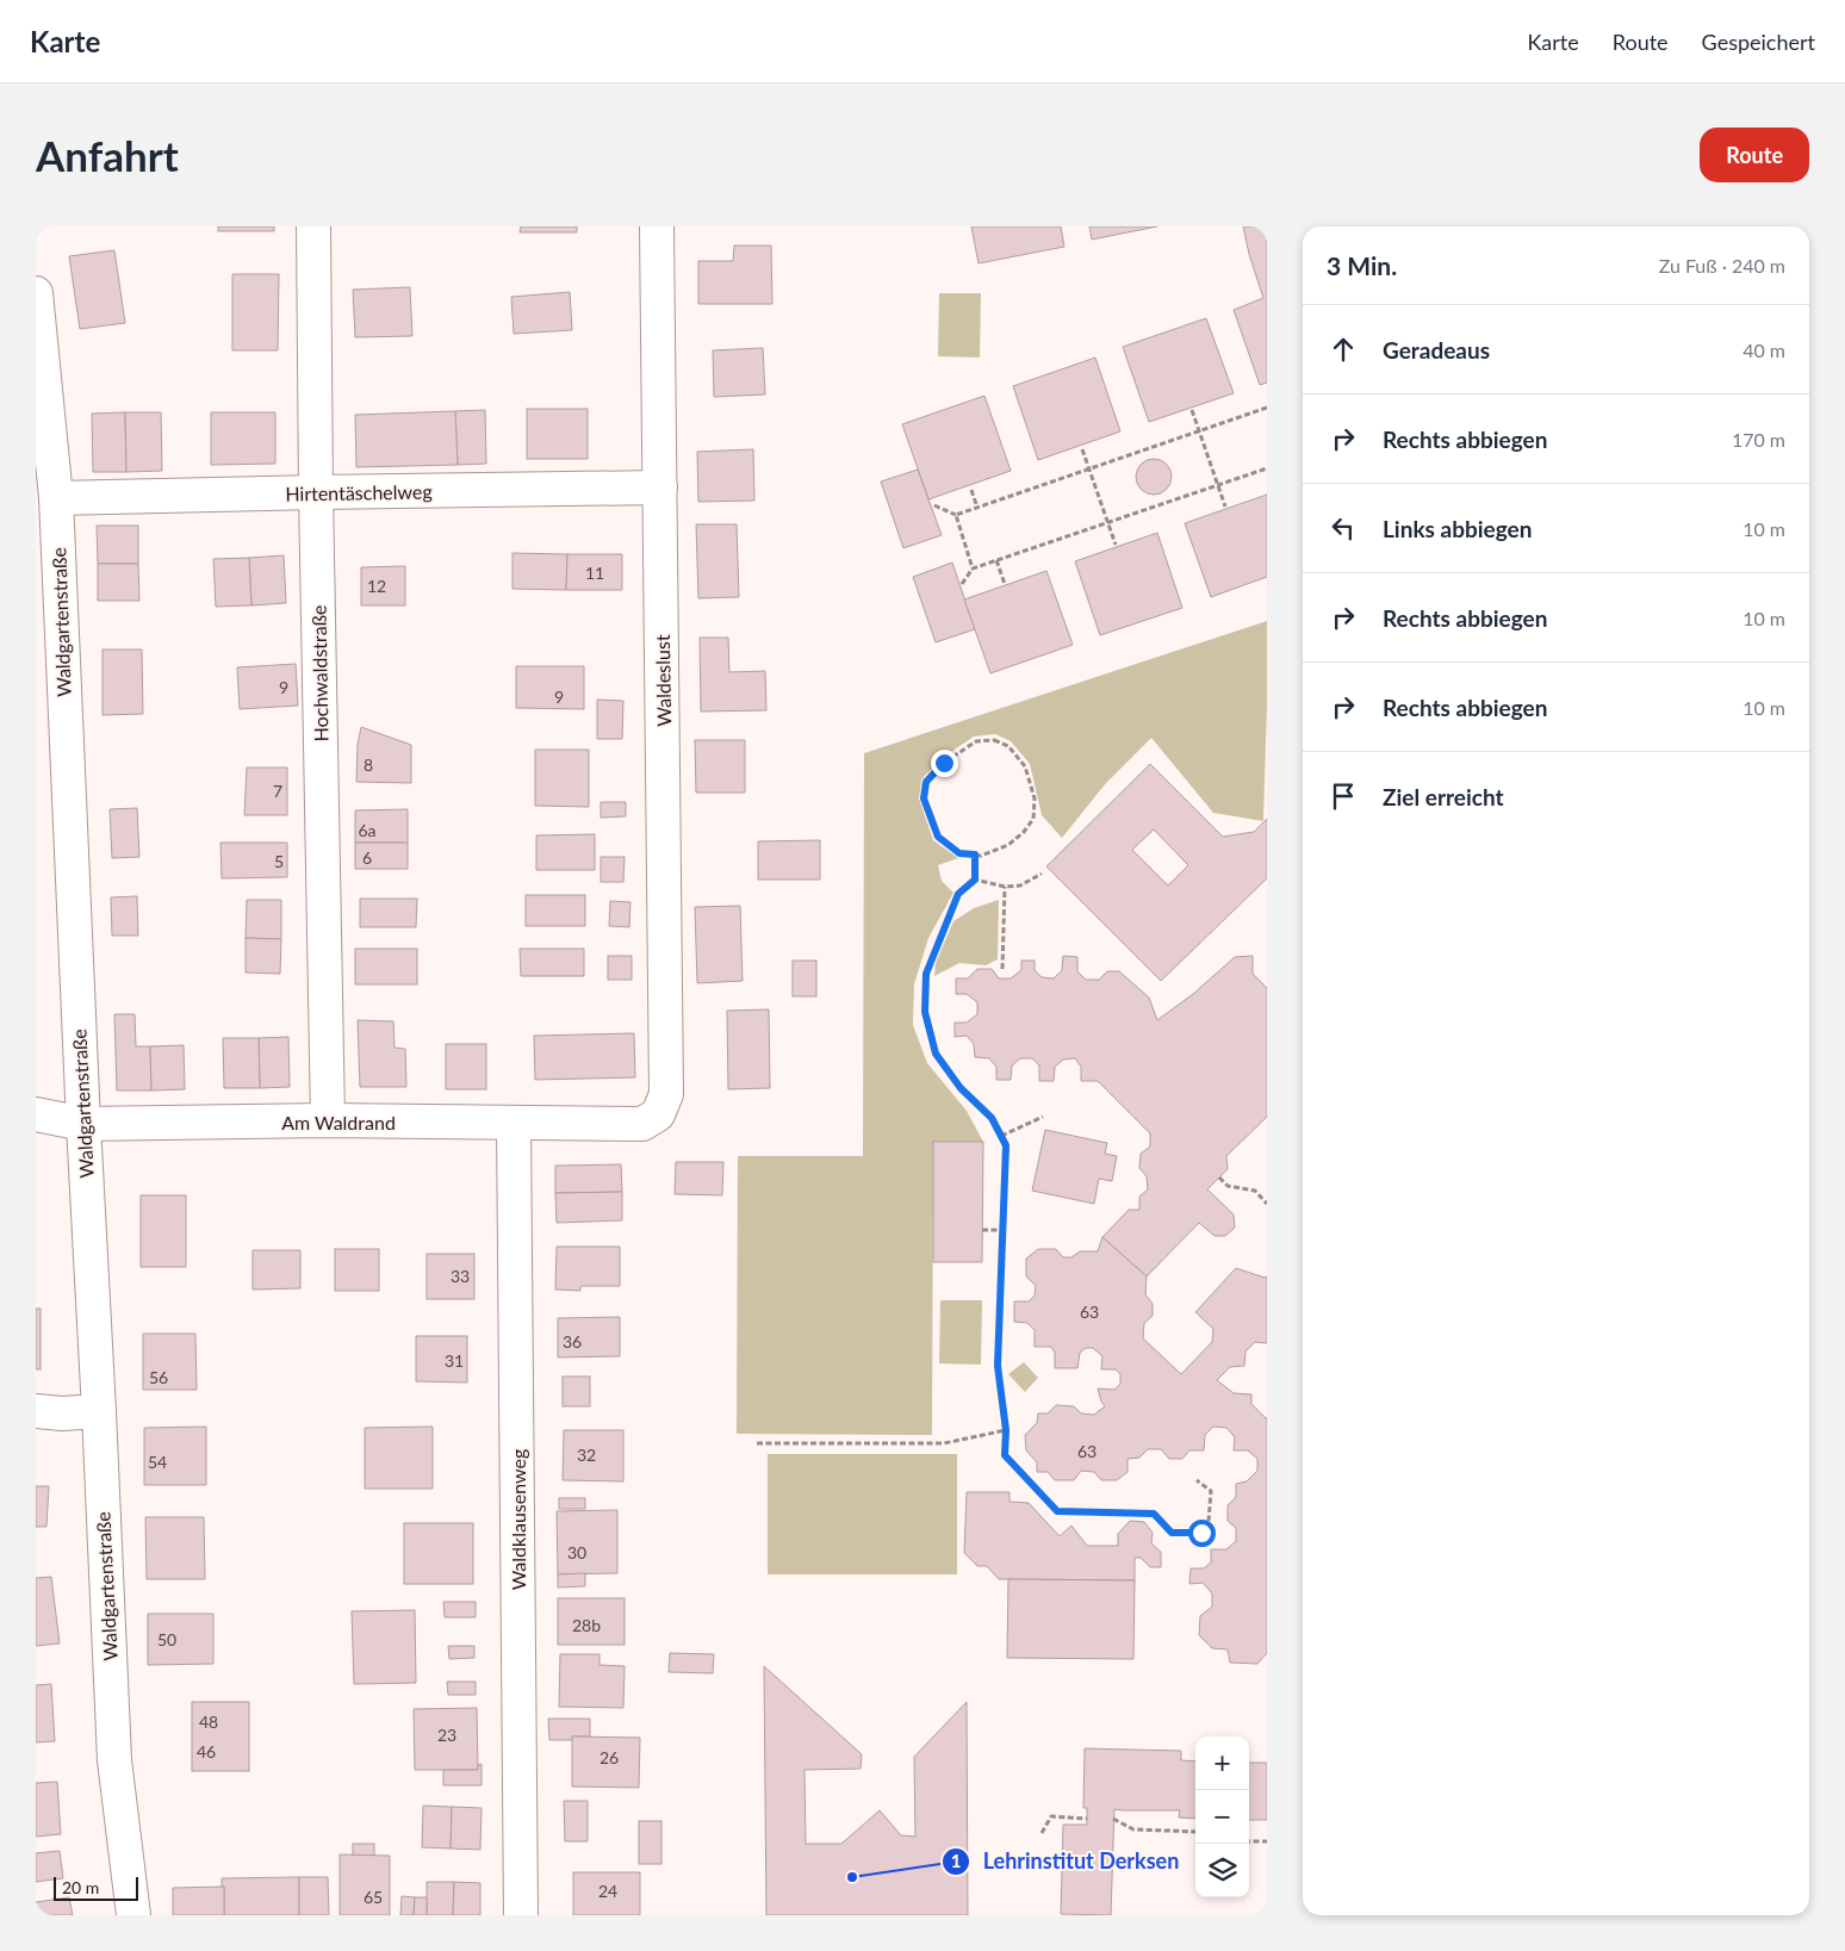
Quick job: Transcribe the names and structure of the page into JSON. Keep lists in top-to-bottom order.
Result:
{
  "streets": {
    "street": [
      "Hirtentäschelweg",
      "Waldgartenstraße",
      "Hochwaldstraße",
      "Waldeslust",
      "Am Waldrand",
      "Waldklausenweg"
    ]
  },
  "crossings": [
    ["Hirtentäschelweg", "Waldgartenstraße"],
    ["Hirtentäschelweg", "Hochwaldstraße"],
    ["Hirtentäschelweg", "Waldeslust"],
    ["Waldgartenstraße", "Am Waldrand"],
    ["Hochwaldstraße", "Am Waldrand"],
    ["Waldeslust", "Am Waldrand"],
    ["Am Waldrand", "Waldklausenweg"]
  ],
  "places": ["Lehrinstitut Derksen"],
  "house_numbers": [
    "11",
    "12",
    "9",
    "9",
    "8",
    "7",
    "6a",
    "6",
    "5",
    "33",
    "63",
    "36",
    "31",
    "56",
    "63",
    "32",
    "54",
    "30",
    "28b",
    "50",
    "48",
    "23",
    "46",
    "26",
    "24",
    "65"
  ],
  "scale_bar": "20 m",
  "page": {
    "header": "Karte",
    "nav": ["Karte", "Route", "Gespeichert"],
    "buttons": "Route",
    "title": "Anfahrt",
    "heading": ["3 Min.", "Zu Fuß · 240 m"],
    "list": [
      ["Geradeaus", "40 m"],
      ["Rechts abbiegen", "170 m"],
      ["Links abbiegen", "10 m"],
      ["Rechts abbiegen", "10 m"],
      ["Rechts abbiegen", "10 m"],
      "Ziel erreicht"
    ],
    "map_buttons": ["+", "−"],
    "scale": "20 m"
  }
}
